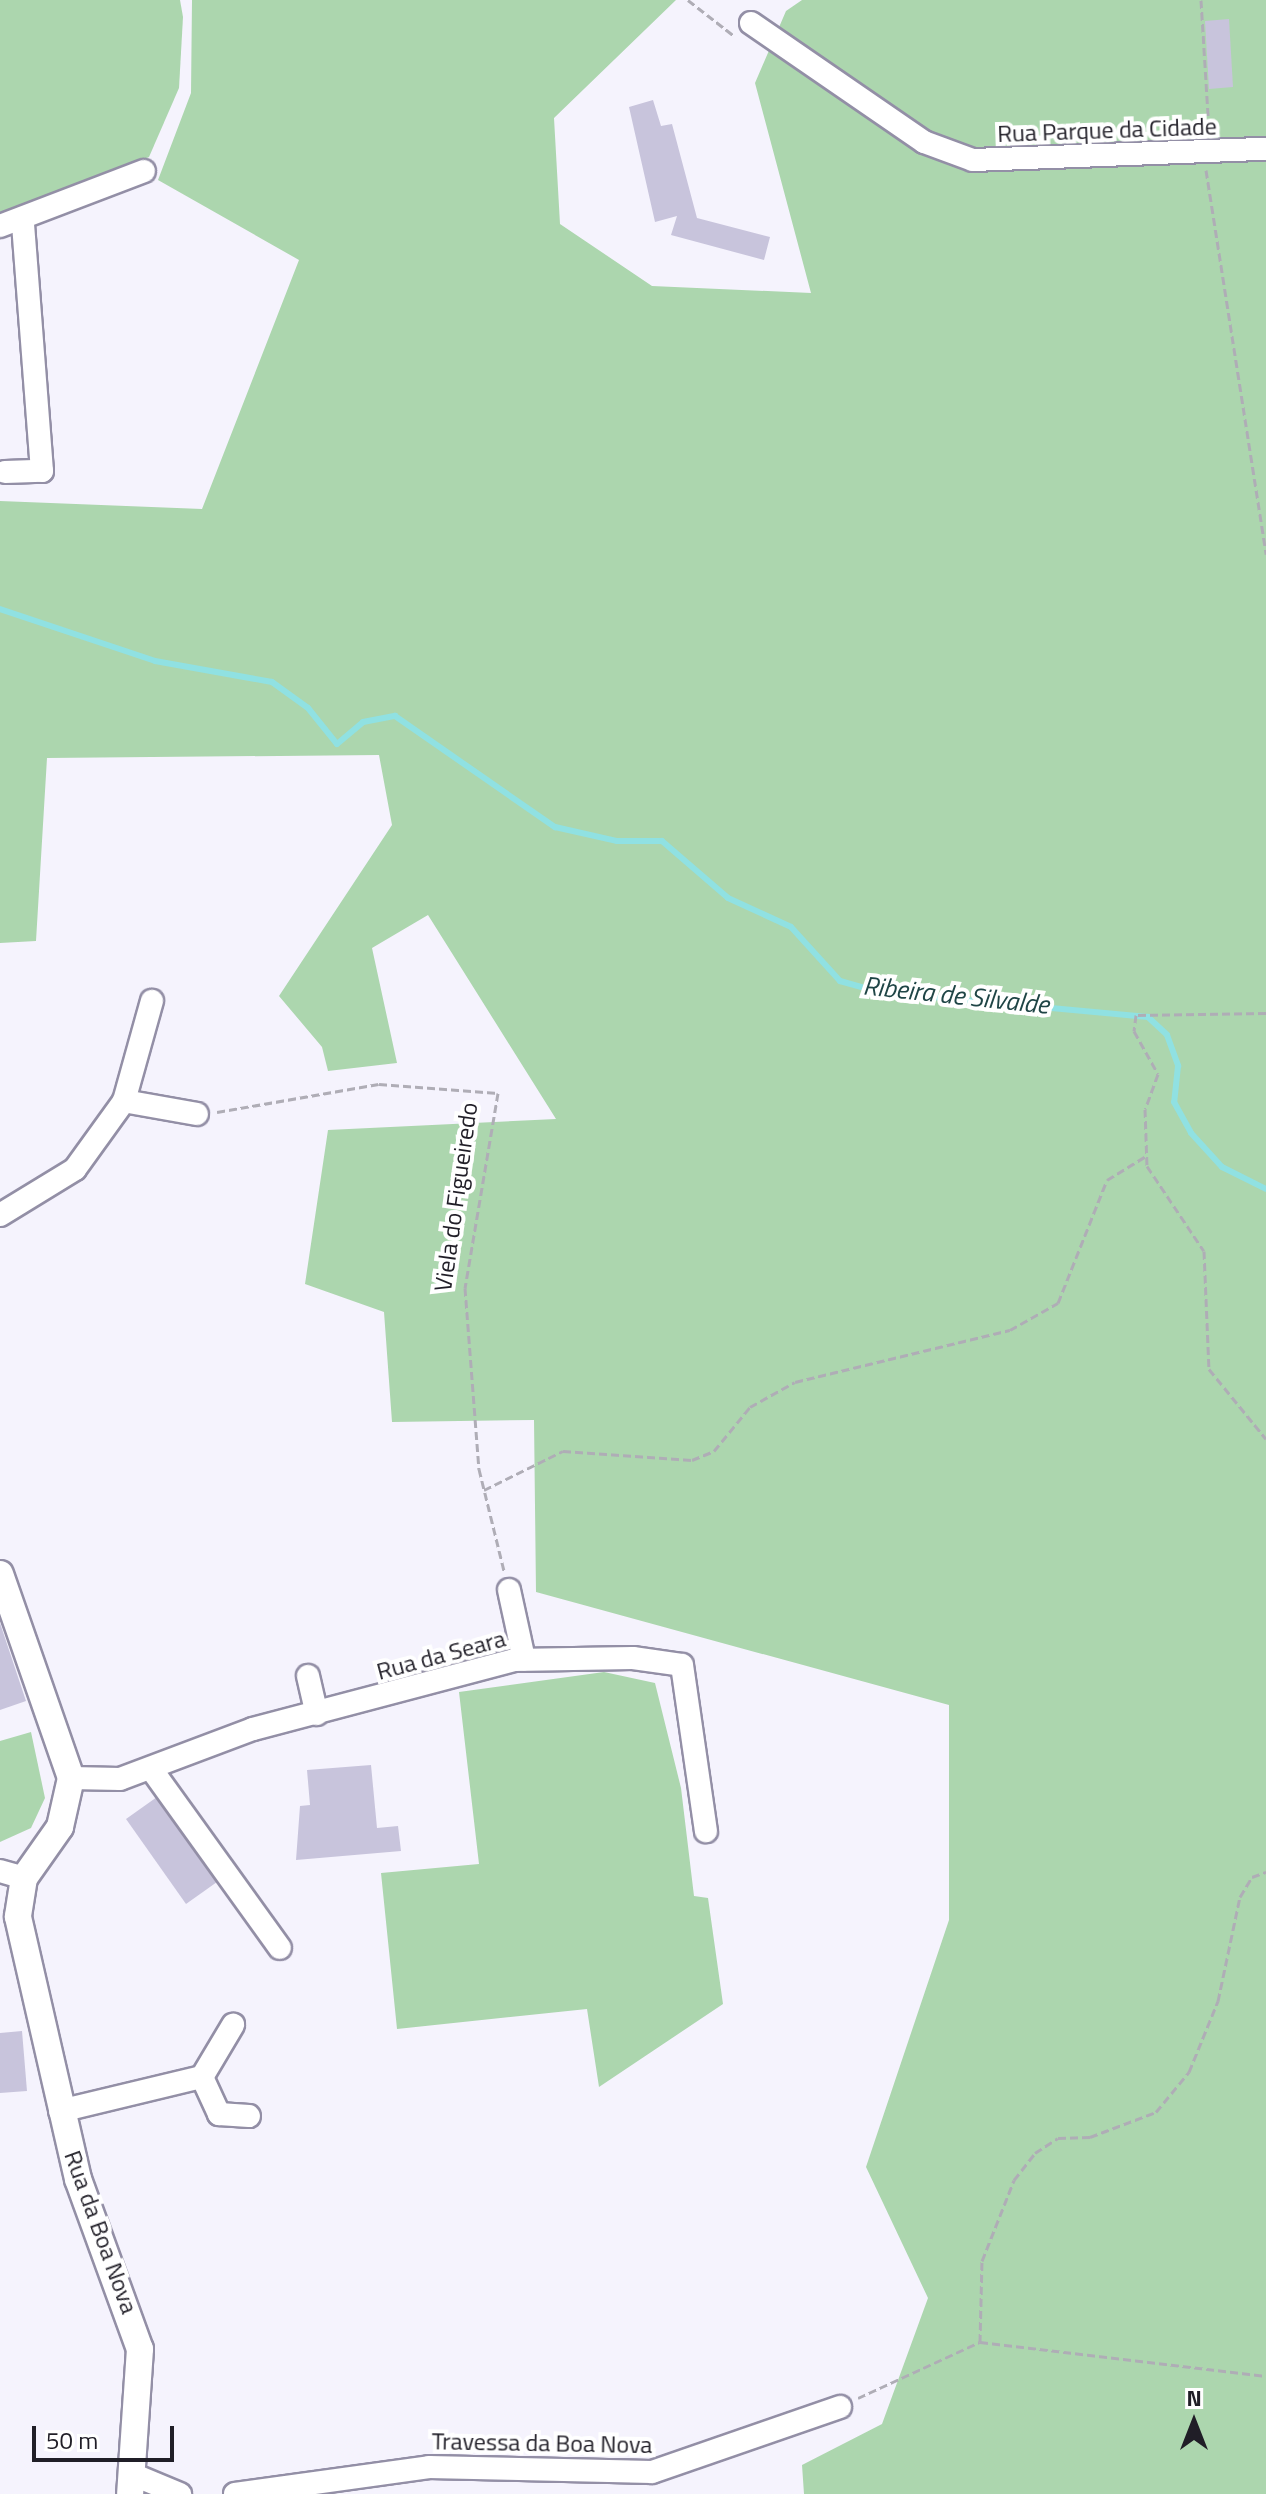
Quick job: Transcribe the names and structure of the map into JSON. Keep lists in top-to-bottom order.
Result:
{
  "streets": {
    "main road": ["Rua da Boa Nova"],
    "street": ["Rua Parque da Cidade", "Rua da Seara", "Travessa da Boa Nova"],
    "path": ["Viela do Figueiredo"]
  },
  "water": ["Ribeira de Silvalde"],
  "scale_bar": "50 m",
  "north": "top"
}
